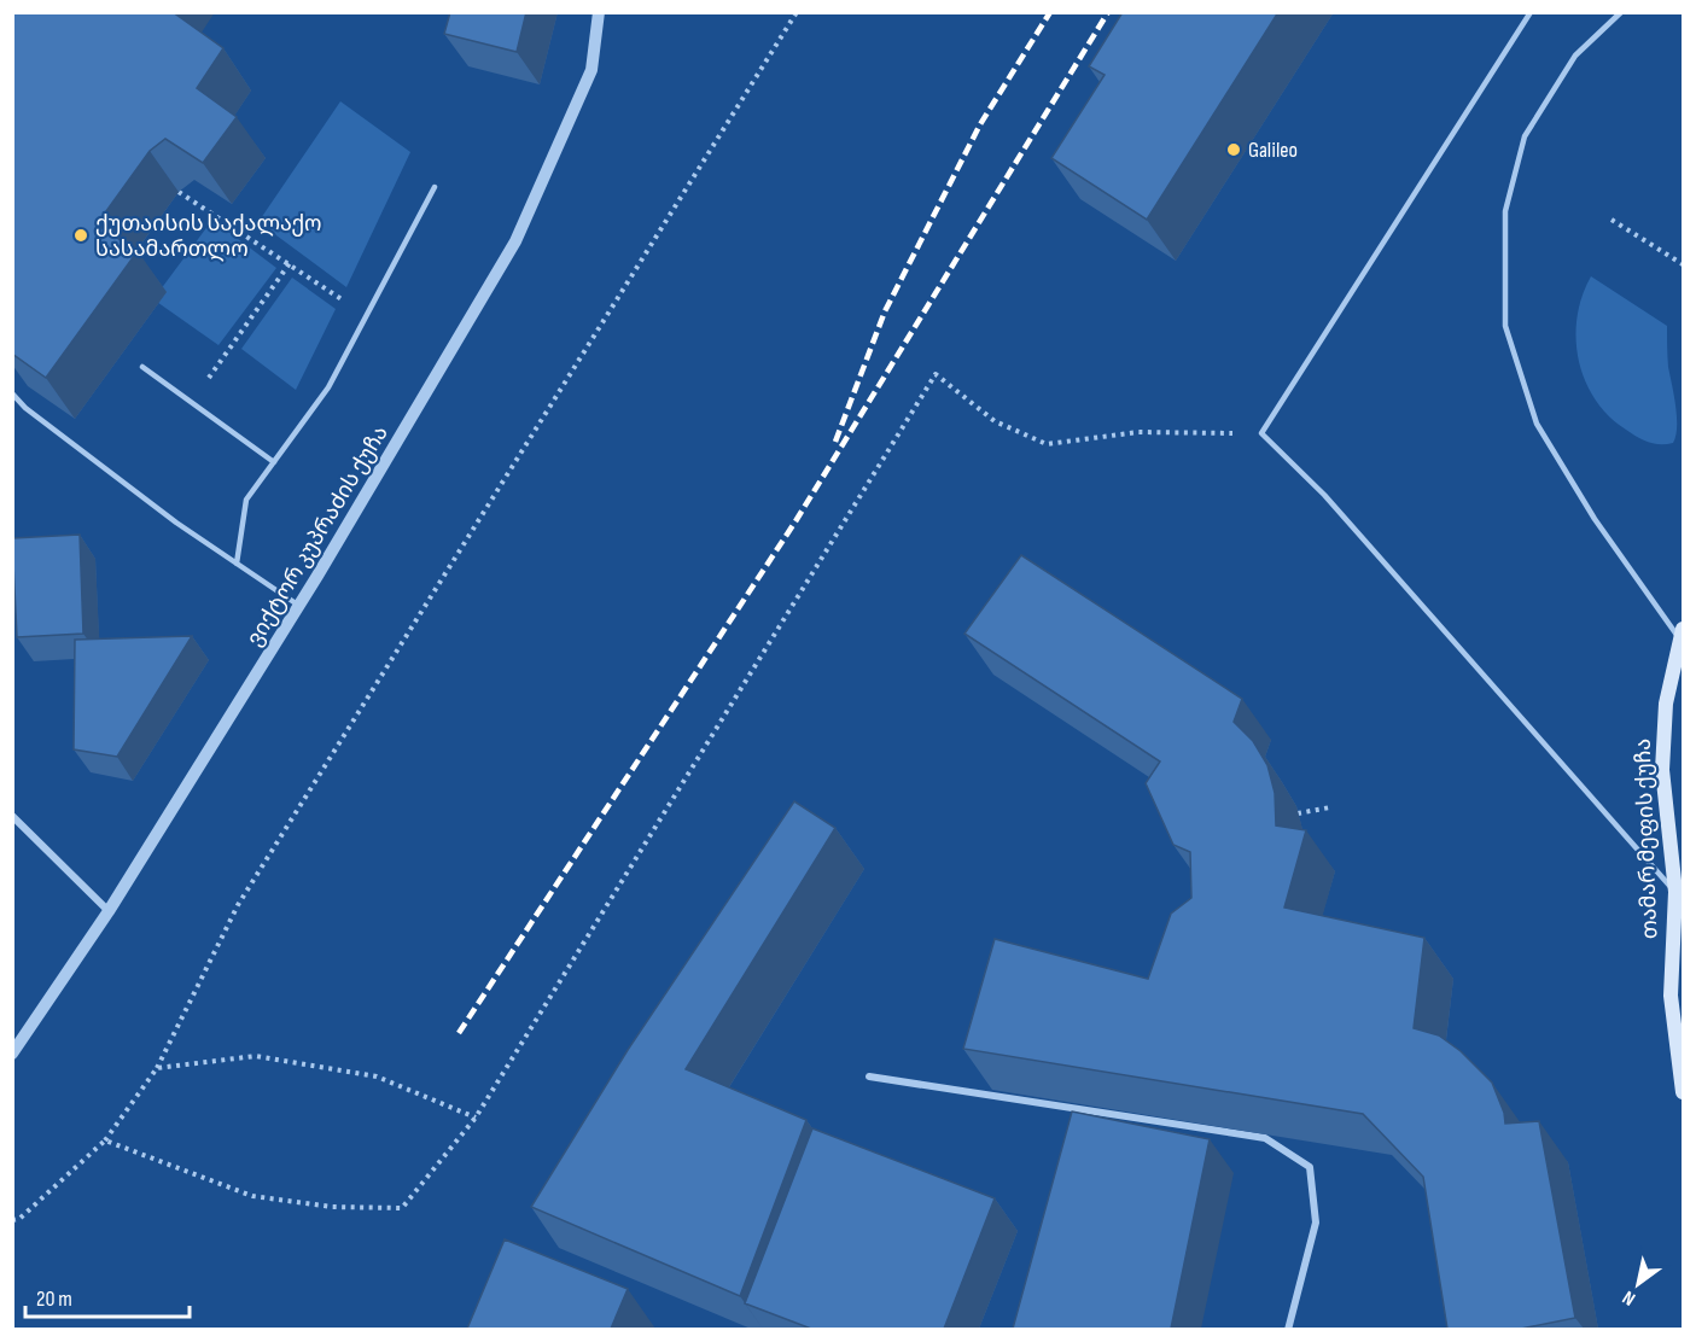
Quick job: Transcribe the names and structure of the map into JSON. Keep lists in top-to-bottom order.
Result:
{
  "streets": {
    "main road": ["თამარ მეფის ქუჩა"],
    "street": ["ვიქტორ კუპრაძის ქუჩა"]
  },
  "places": ["Galileo", "ქუთაისის საქალაქო სასამართლო"],
  "scale_bar": "20 m",
  "north": "bottom left"
}
